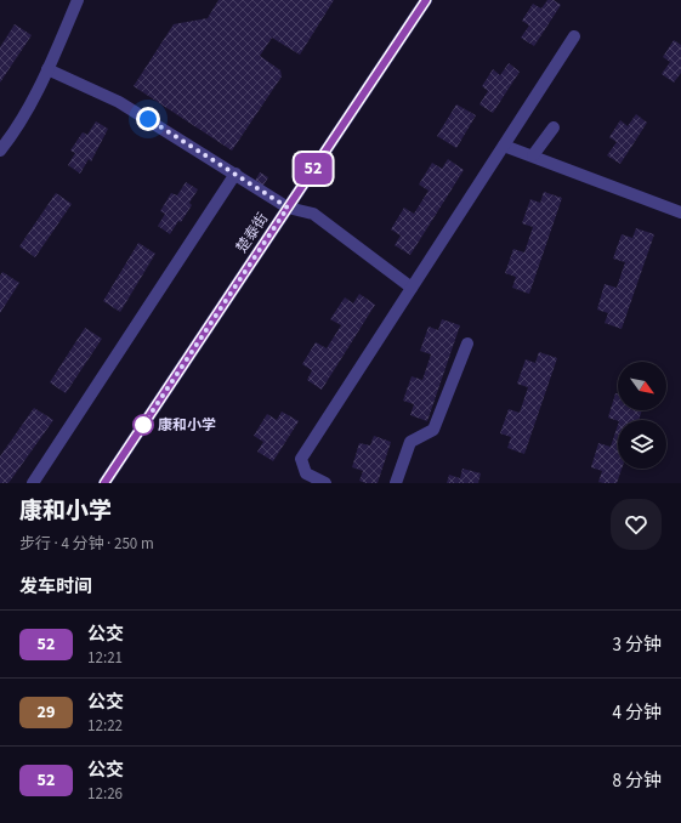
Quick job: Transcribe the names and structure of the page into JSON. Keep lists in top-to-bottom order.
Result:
{
  "streets": {
    "street": ["楚泰街"]
  },
  "places": ["康和小学"],
  "lines": ["bus line 52"],
  "north": "bottom right",
  "page": {
    "on_map": "52",
    "heading": [
      ["康和小学", "步行 · 4 分钟 · 250 m"],
      "发车时间"
    ],
    "list": [
      {
        "mark": "52",
        "name": "公交",
        "note": "12:21",
        "value": "3 分钟"
      },
      {
        "mark": "29",
        "name": "公交",
        "note": "12:22",
        "value": "4 分钟"
      },
      {
        "mark": "52",
        "name": "公交",
        "note": "12:26",
        "value": "8 分钟"
      }
    ]
  }
}
